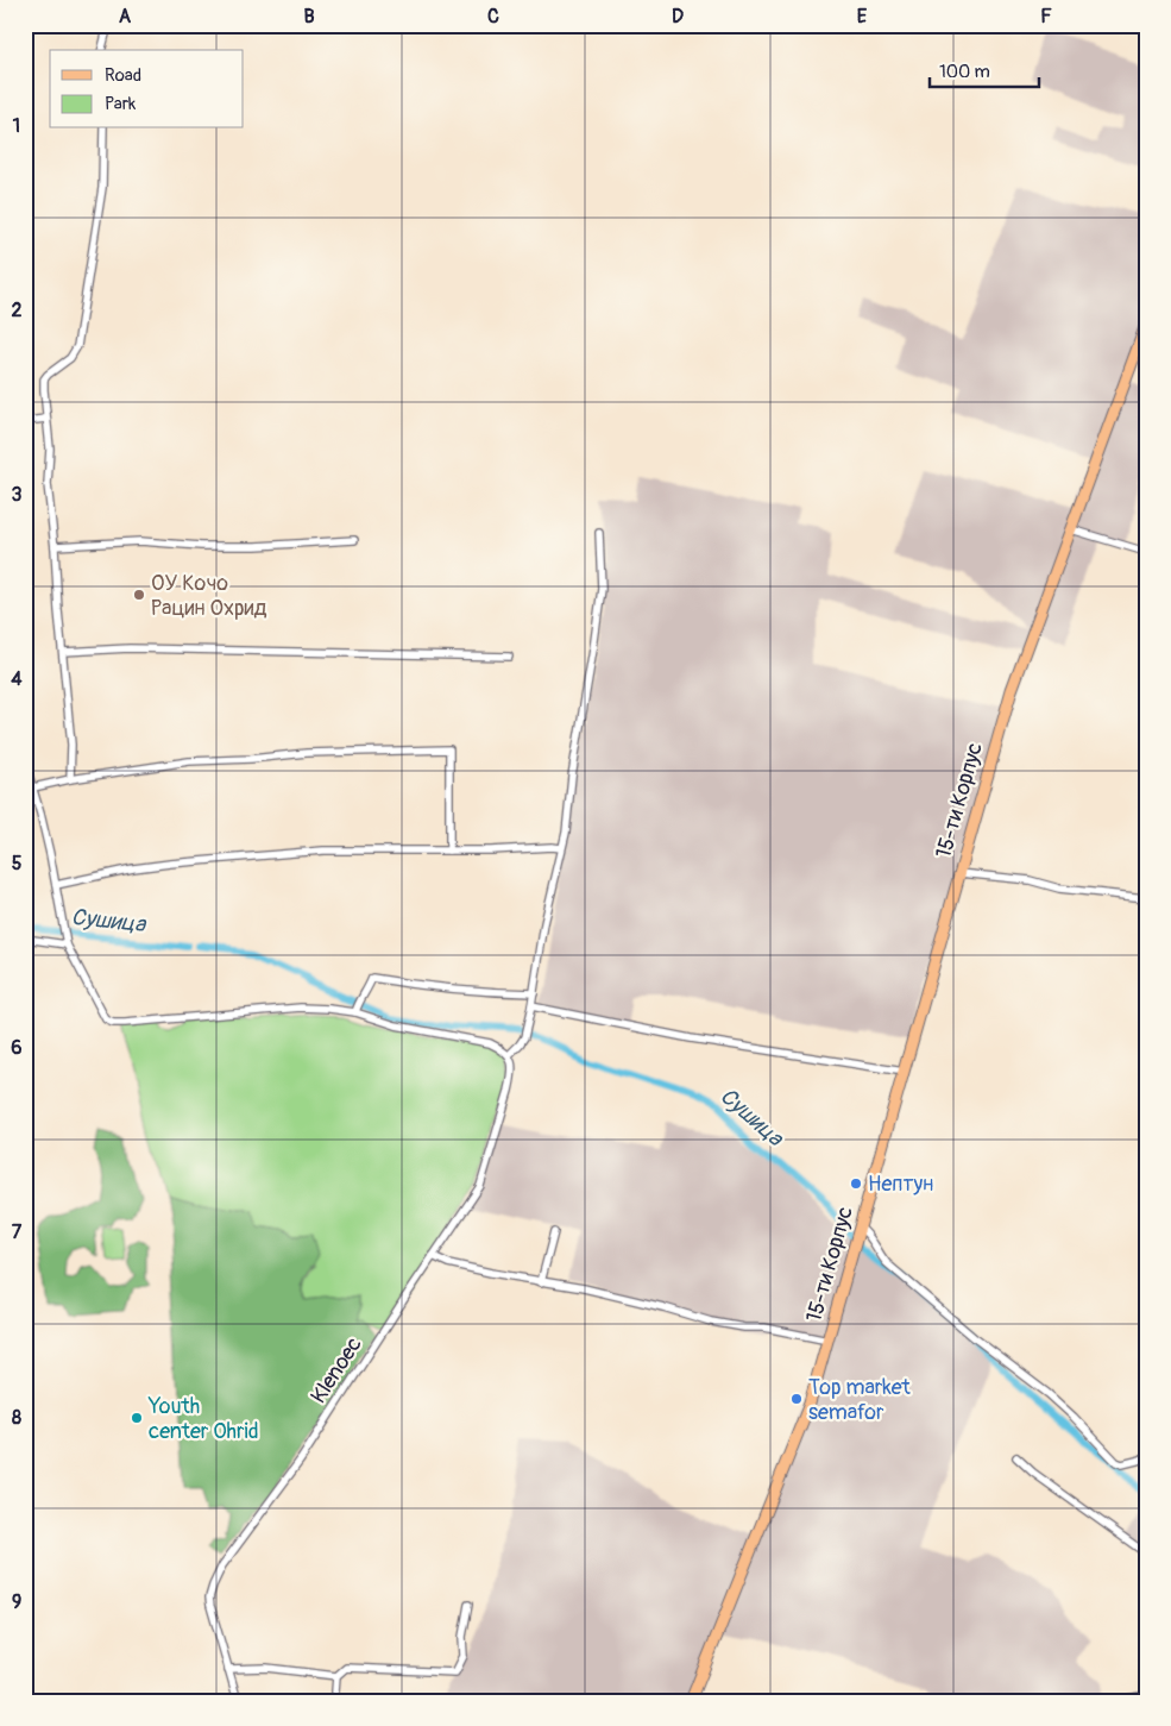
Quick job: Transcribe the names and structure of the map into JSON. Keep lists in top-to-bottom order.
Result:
{
  "streets": {
    "main road": ["15-ти Корпус"],
    "street": ["Klenoec"]
  },
  "water": ["Сушица"],
  "places": [
    "ОУ Кочо Рацин Охрид",
    "Нептун",
    "Top market semafor",
    "Youth center Ohrid"
  ],
  "legend": ["Road", "Park"],
  "scale_bar": "100 m",
  "grid": {
    "columns": [
      "A",
      "B",
      "C",
      "D",
      "E",
      "F"
    ],
    "rows": [
      "1",
      "2",
      "3",
      "4",
      "5",
      "6",
      "7",
      "8",
      "9"
    ]
  }
}
